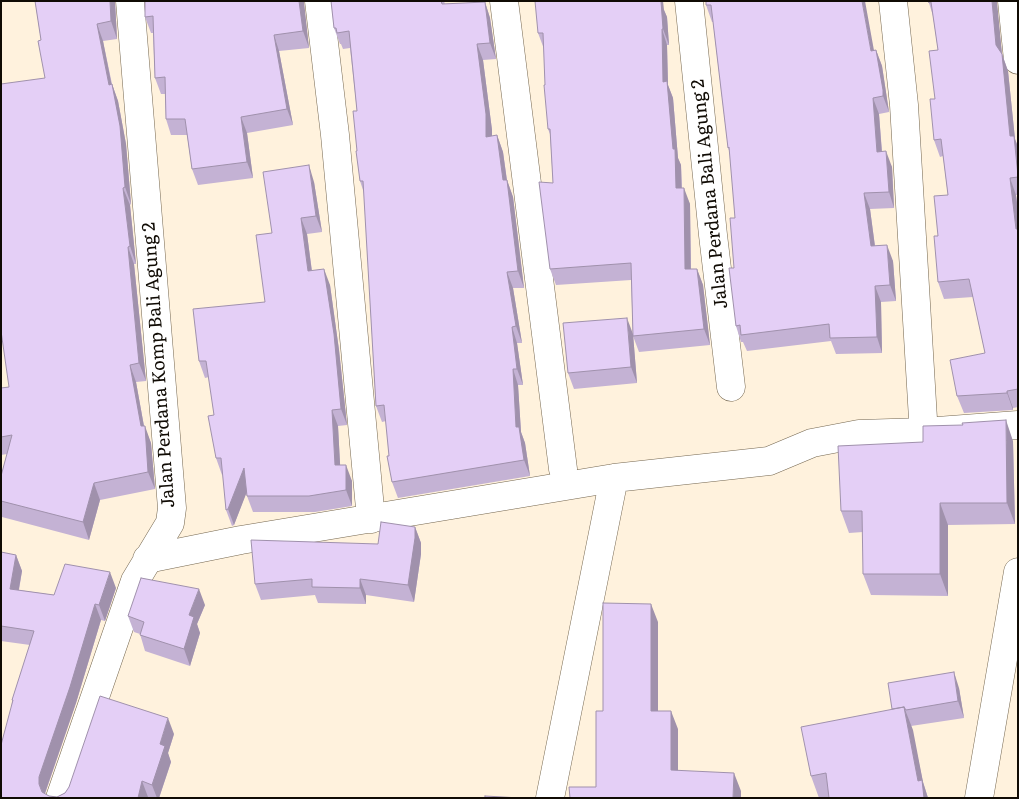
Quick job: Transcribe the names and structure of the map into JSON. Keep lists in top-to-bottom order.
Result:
{
  "streets": {
    "street": ["Jalan Perdana Bali Agung 2", "Jalan Perdana Komp Bali Agung 2"]
  }
}
